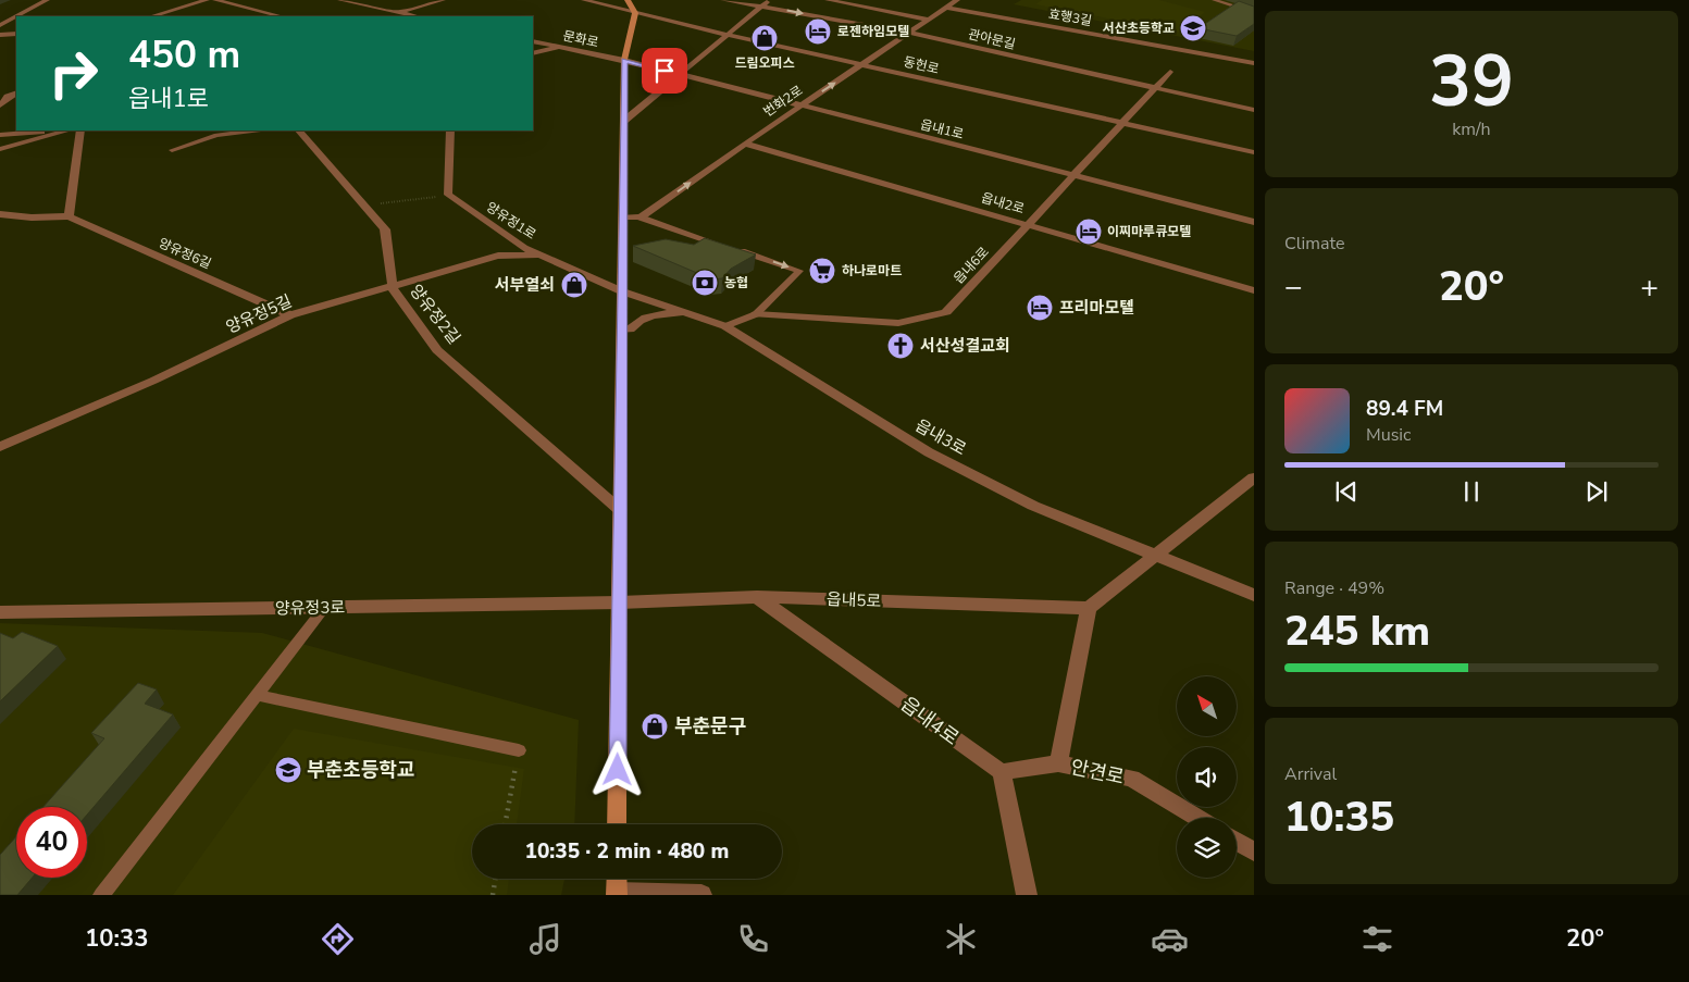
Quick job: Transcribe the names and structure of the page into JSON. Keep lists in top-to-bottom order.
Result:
{
  "streets": {
    "street": [
      "효행3길",
      "문화로",
      "관아문길",
      "동헌로",
      "번화2로",
      "읍내1로",
      "읍내2로",
      "양유정1로",
      "양유정6길",
      "읍내6로",
      "양유정5길",
      "양유정2길",
      "읍내3로",
      "읍내5로",
      "양유정3로",
      "읍내4로",
      "안견로"
    ]
  },
  "crossings": [
    ["효행3길", "번화2로"],
    ["문화로", "읍내1로"],
    ["관아문길", "번화2로"],
    ["관아문길", "읍내6로"],
    ["동헌로", "번화2로"],
    ["동헌로", "읍내6로"],
    ["번화2로", "읍내1로"],
    ["번화2로", "읍내2로"],
    ["읍내1로", "읍내6로"],
    ["읍내2로", "읍내6로"],
    ["양유정1로", "양유정5길"],
    ["양유정1로", "읍내3로"],
    ["양유정6길", "양유정5길"],
    ["읍내6로", "읍내3로"],
    ["양유정5길", "양유정2길"],
    ["읍내5로", "양유정3로"],
    ["읍내5로", "읍내4로"],
    ["읍내4로", "안견로"]
  ],
  "places": {
    "school or university": ["서산초등학교", "부춘초등학교"],
    "hotel": ["로젠하임모텔", "이찌마루큐모텔", "프리마모텔"],
    "shop": ["드림오피스", "서부열쇠", "부춘문구"],
    "supermarket": ["하나로마트"],
    "bank": ["농협"],
    "church": ["서산성결교회"]
  },
  "north": "top left",
  "page": {
    "tile": [
      ["39", "km/h"],
      "Climate",
      ["Range · 49%", "245 km"],
      ["Arrival", "10:35"]
    ],
    "turn": ["450 m", "읍내1로"],
    "heat": ["−", "20°", "+"],
    "song": ["89.4 FM", "Music"],
    "limit": "40",
    "trip": "10:35 · 2 min · 480 m",
    "tabs": ["10:33", "20°"]
  }
}
